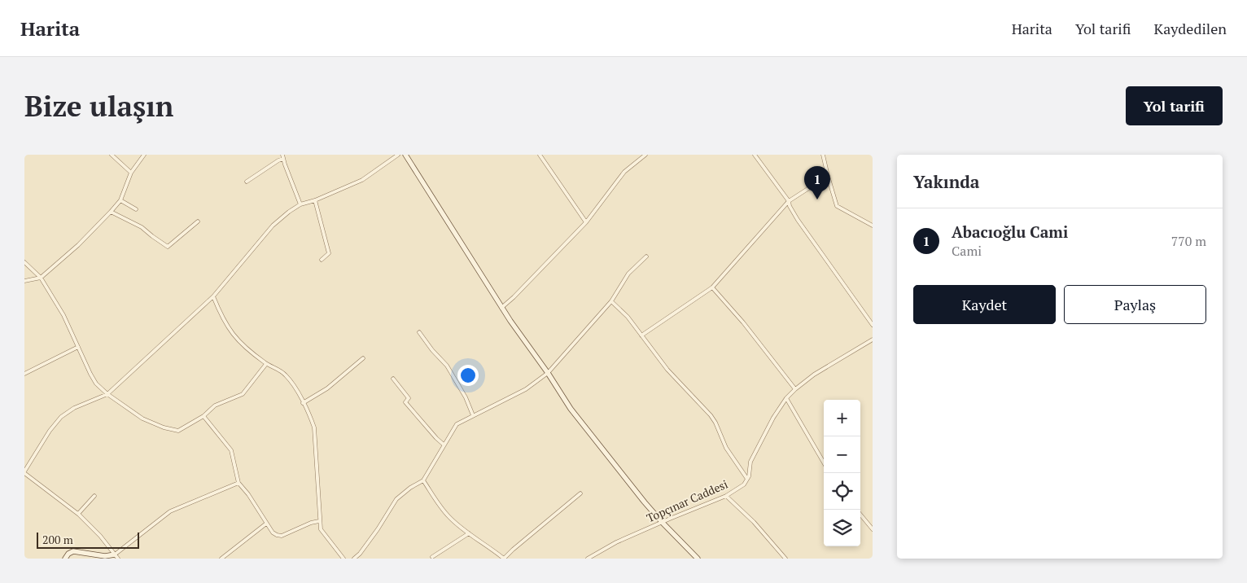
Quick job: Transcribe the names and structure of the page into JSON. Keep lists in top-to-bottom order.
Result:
{
  "streets": {
    "street": ["Topçınar Caddesi"]
  },
  "scale_bar": "200 m",
  "page": {
    "header": "Harita",
    "nav": ["Harita", "Yol tarifi", "Kaydedilen"],
    "buttons": [
      "Yol tarifi",
      ["Kaydet", "Paylaş"]
    ],
    "title": "Bize ulaşın",
    "heading": "Yakında",
    "pins": "1",
    "list": [
      {
        "mark": "1",
        "name": "Abacıoğlu Cami",
        "note": "Cami",
        "value": "770 m"
      }
    ],
    "map_buttons": ["+", "−"],
    "scale": "200 m"
  }
}
